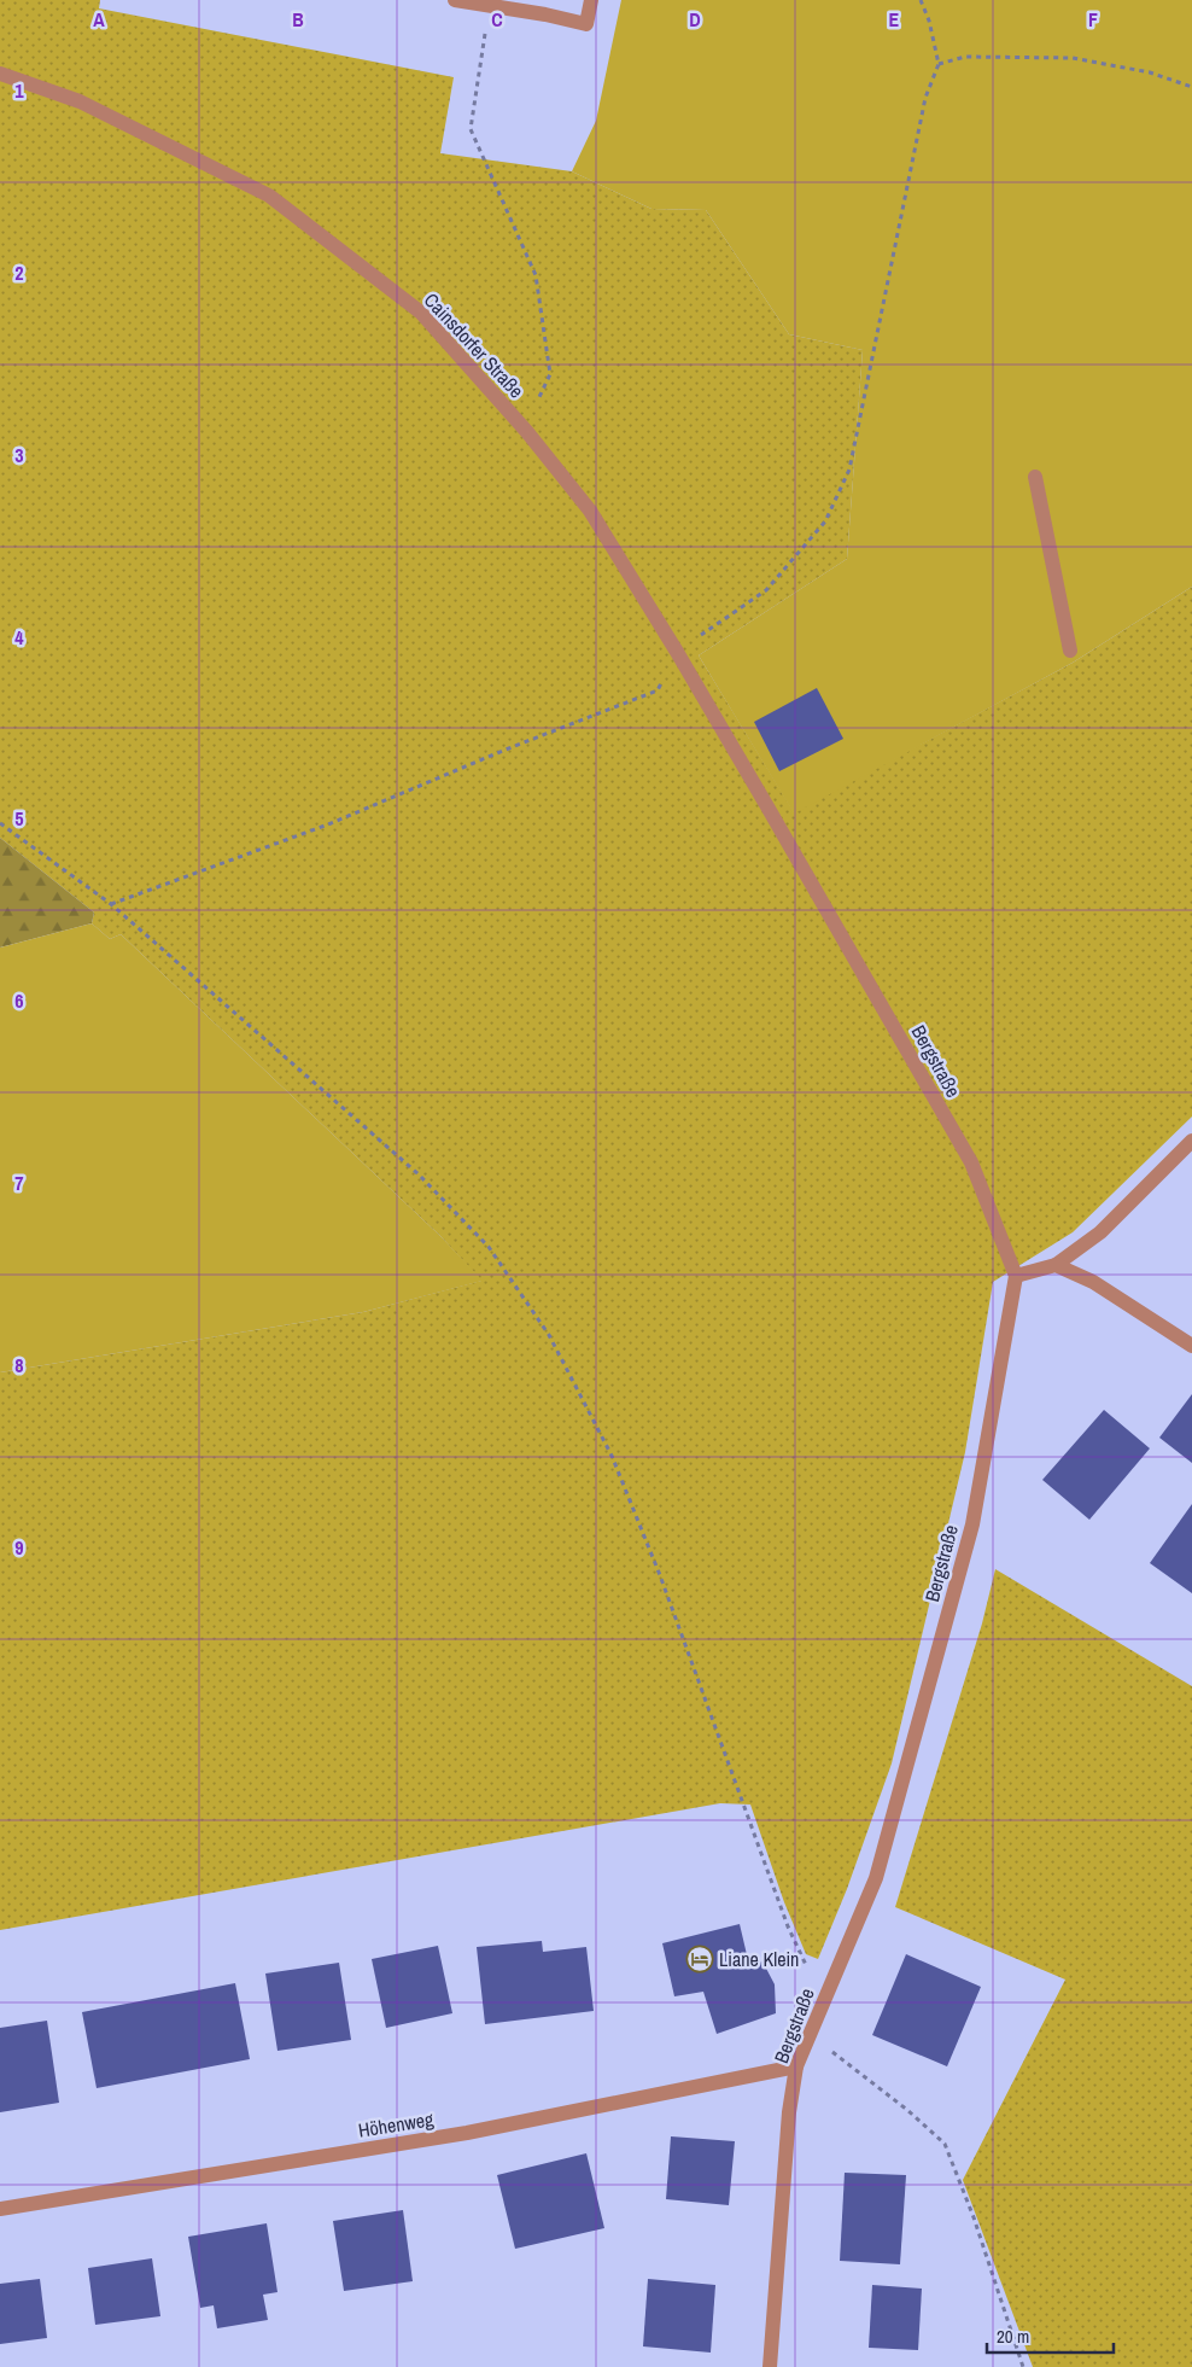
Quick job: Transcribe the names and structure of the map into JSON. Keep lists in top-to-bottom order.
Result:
{
  "streets": {
    "street": ["Cainsdorfer Straße", "Bergstraße", "Höhenweg"]
  },
  "crossings": [
    ["Cainsdorfer Straße", "Bergstraße"],
    ["Bergstraße", "Höhenweg"]
  ],
  "places": {
    "hotel": ["Liane Klein"]
  },
  "scale_bar": "20 m",
  "grid": {
    "columns": [
      "A",
      "B",
      "C",
      "D",
      "E",
      "F"
    ],
    "rows": [
      "1",
      "2",
      "3",
      "4",
      "5",
      "6",
      "7",
      "8",
      "9"
    ]
  }
}
